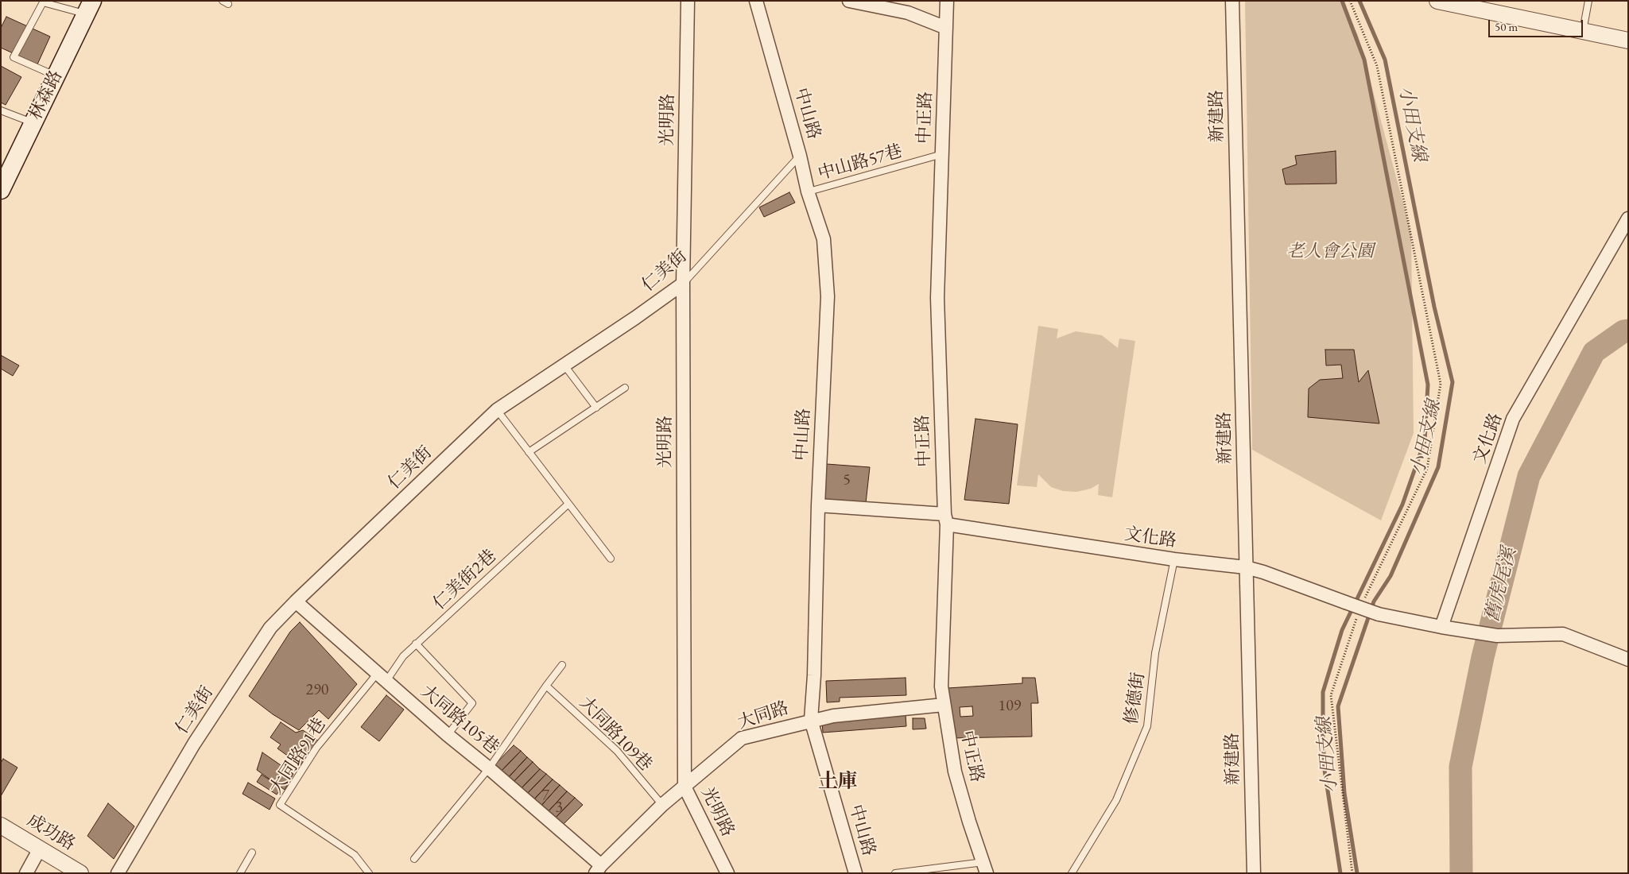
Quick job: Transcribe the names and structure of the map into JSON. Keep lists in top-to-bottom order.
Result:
{
  "streets": {
    "main road": ["林森路"],
    "street": [
      "中山路",
      "新建路",
      "中正路",
      "光明路",
      "仁美街",
      "文化路",
      "大同路",
      "大同路105巷",
      "成功路"
    ],
    "lane": [
      "中山路57巷",
      "仁美街2巷",
      "修德街",
      "大同路109巷",
      "大同路91巷"
    ]
  },
  "crossings": [
    ["中山路", "中山路57巷"],
    ["中山路", "仁美街"],
    ["中山路", "文化路"],
    ["中山路", "大同路"],
    ["新建路", "文化路"],
    ["中正路", "中山路57巷"],
    ["中正路", "文化路"],
    ["中正路", "大同路"],
    ["光明路", "仁美街"],
    ["光明路", "大同路"],
    ["仁美街", "大同路105巷"],
    ["文化路", "修德街"],
    ["仁美街2巷", "大同路105巷"],
    ["仁美街2巷", "大同路91巷"],
    ["大同路", "大同路105巷"],
    ["大同路", "大同路109巷"],
    ["大同路105巷", "大同路91巷"]
  ],
  "districts": ["土庫"],
  "water": ["小田支線", "舊虎尾溪"],
  "parks": ["老人會公園"],
  "house_numbers": [
    "5",
    "290",
    "109",
    "7",
    "3"
  ],
  "scale_bar": "50 m"
}
